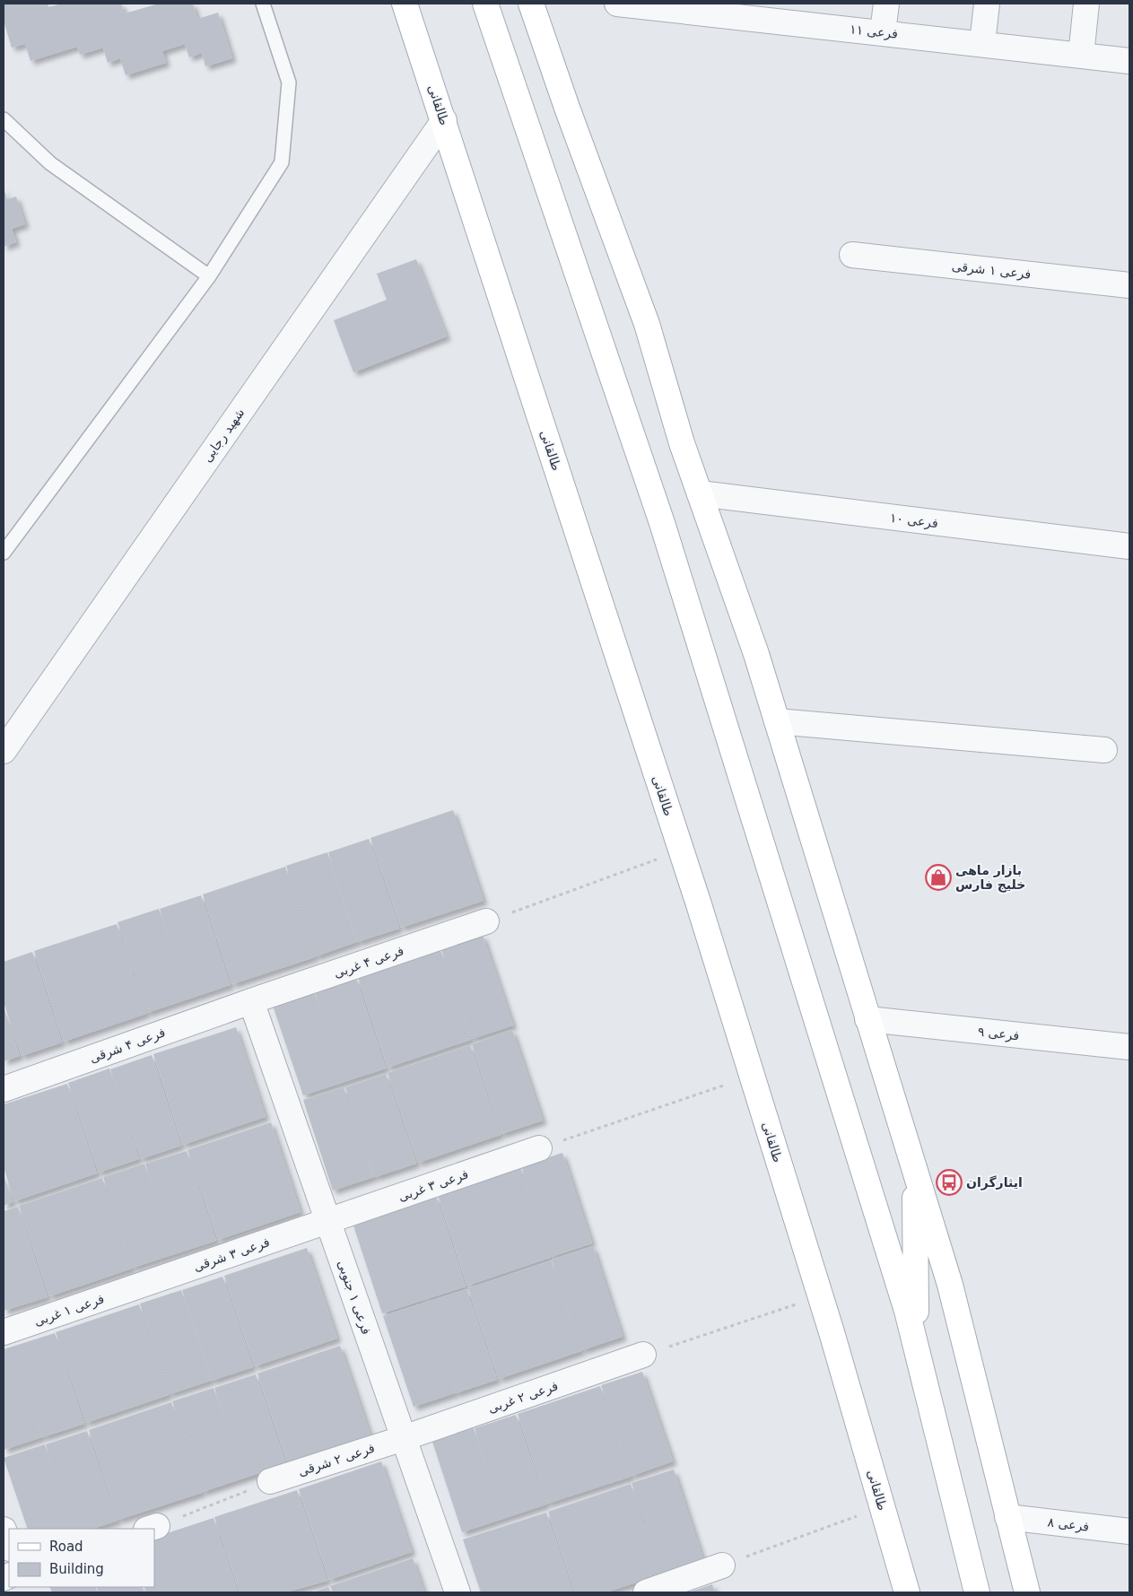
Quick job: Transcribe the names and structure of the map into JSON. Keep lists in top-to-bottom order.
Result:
{
  "streets": {
    "main road": ["طالقانی"],
    "street": [
      "فرعی ۱۱",
      "فرعی ۱ شرقی",
      "شهید رجایی",
      "فرعی ۱۰",
      "فرعی ۴ غربی",
      "فرعی ۹",
      "فرعی ۴ شرقی",
      "فرعی ۳ غربی",
      "فرعی ۳ شرقی",
      "فرعی ۱ جنوبی",
      "فرعی ۱ غربی",
      "فرعی ۲ غربی",
      "فرعی ۲ شرقی",
      "فرعی ۸"
    ]
  },
  "crossings": [
    ["طالقانی", "شهید رجایی"],
    ["فرعی ۴ غربی", "فرعی ۴ شرقی"],
    ["فرعی ۴ غربی", "فرعی ۱ جنوبی"],
    ["فرعی ۴ شرقی", "فرعی ۱ جنوبی"],
    ["فرعی ۳ غربی", "فرعی ۳ شرقی"],
    ["فرعی ۳ غربی", "فرعی ۱ جنوبی"],
    ["فرعی ۳ شرقی", "فرعی ۱ جنوبی"],
    ["فرعی ۳ شرقی", "فرعی ۱ غربی"],
    ["فرعی ۱ جنوبی", "فرعی ۲ غربی"],
    ["فرعی ۱ جنوبی", "فرعی ۲ شرقی"],
    ["فرعی ۲ غربی", "فرعی ۲ شرقی"]
  ],
  "places": {
    "shop": ["بازار ماهی خلیج فارس"],
    "bus stop": ["ایثارگران"]
  },
  "legend": ["Road", "Building"]
}
